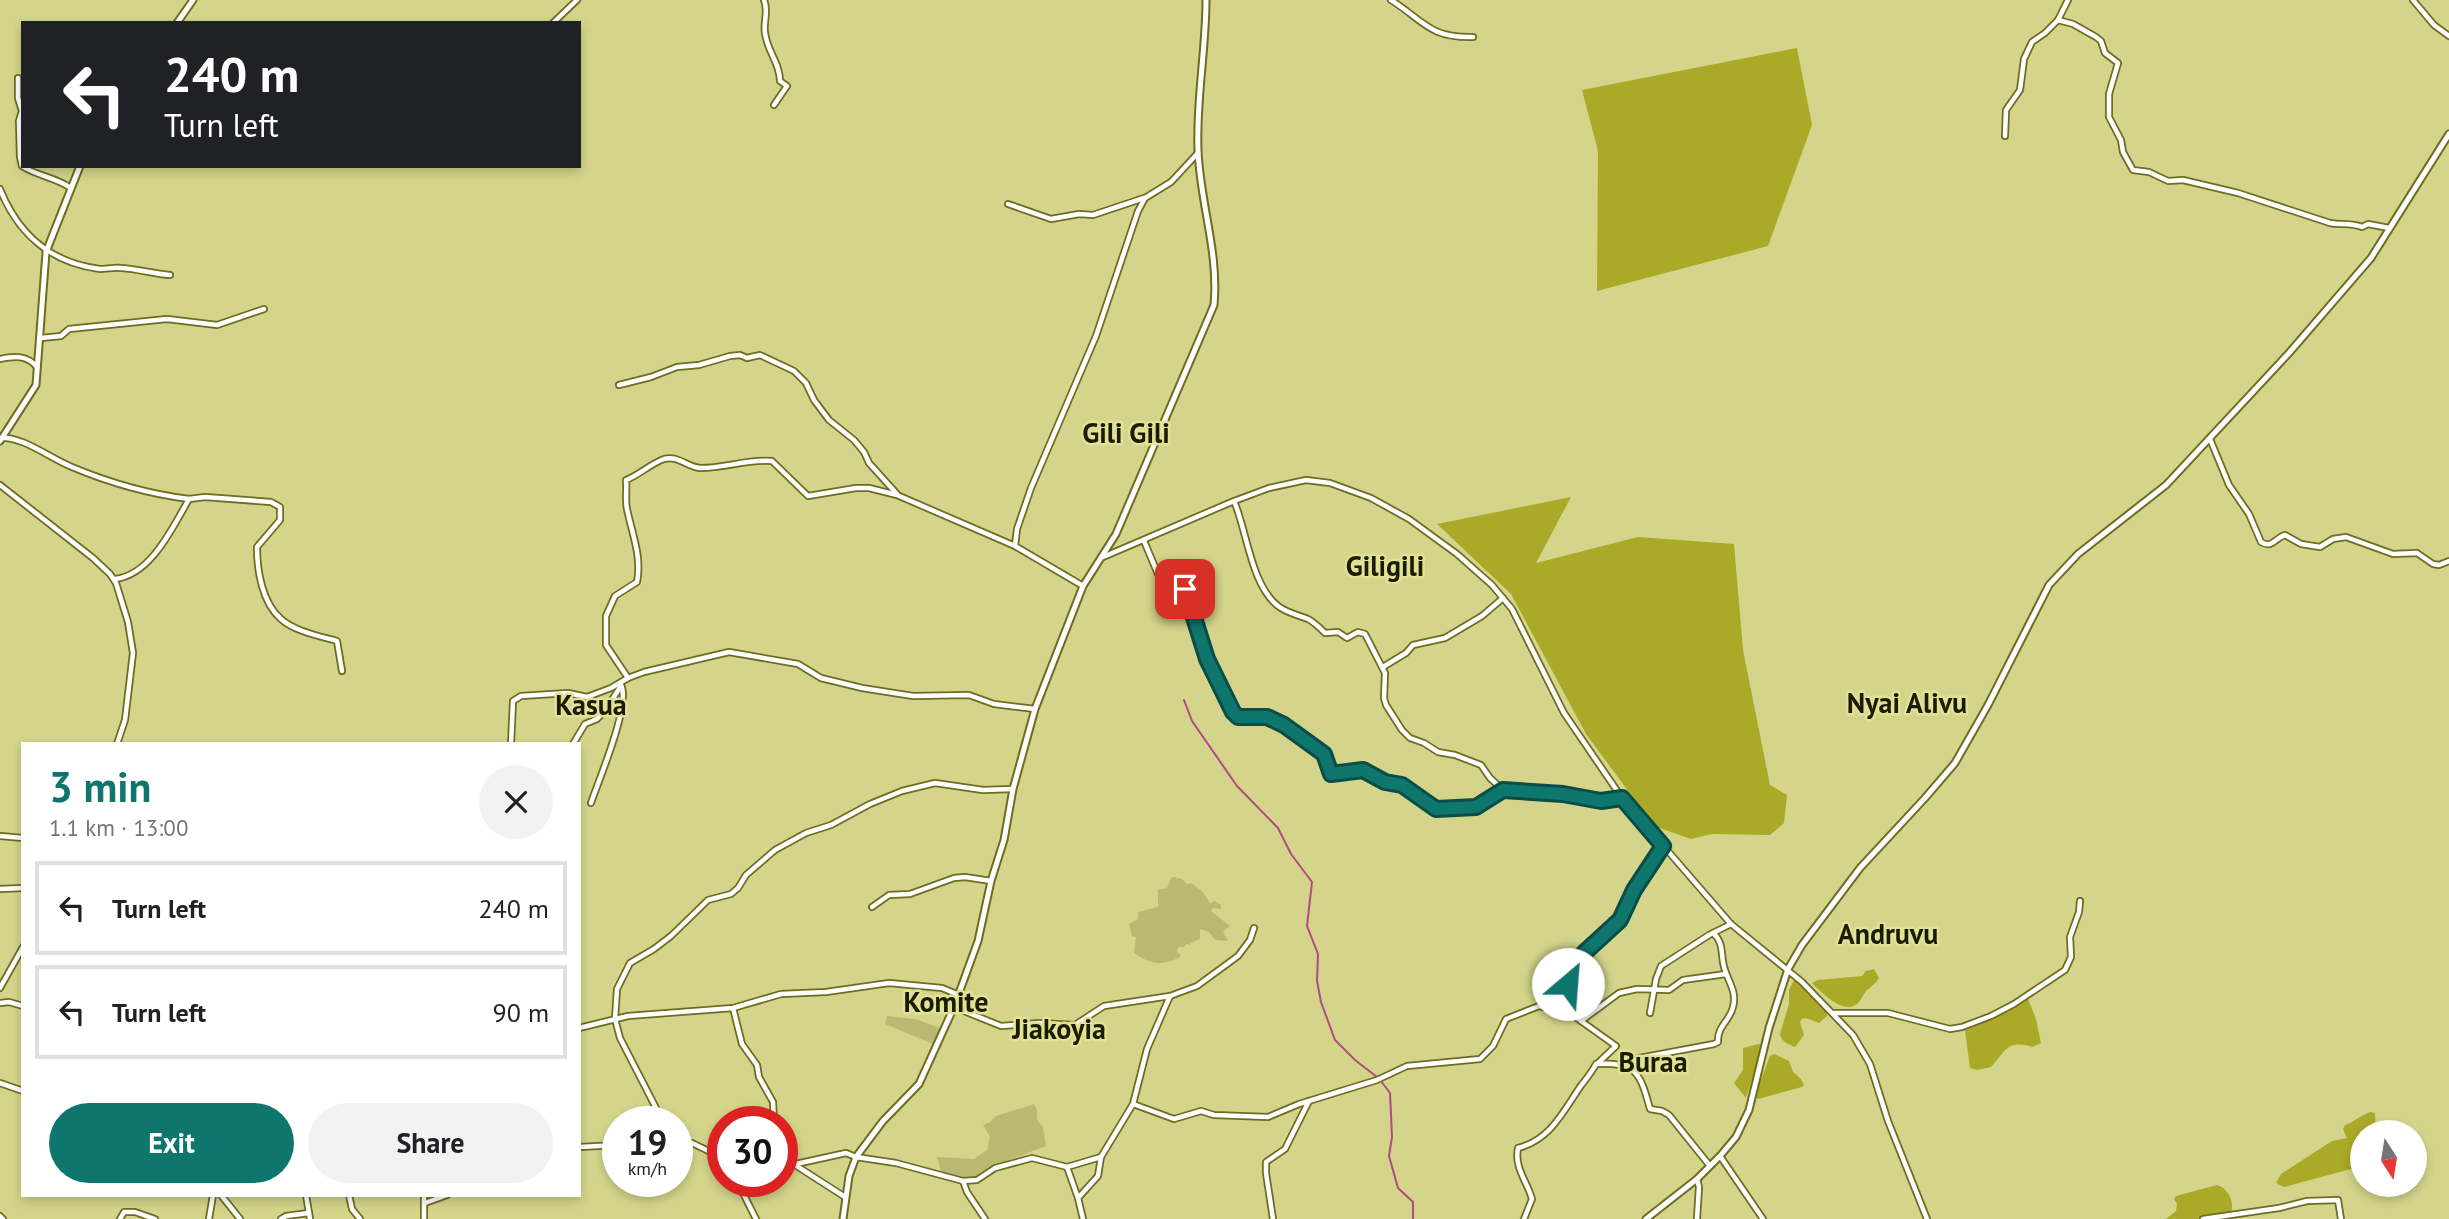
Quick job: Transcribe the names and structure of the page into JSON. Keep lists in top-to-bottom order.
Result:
{
  "districts": [
    "Gili Gili",
    "Giligili",
    "Nyai Alivu",
    "Kasua",
    "Andruvu",
    "Komite",
    "Jiakoyia",
    "Buraa"
  ],
  "north": "bottom",
  "page": {
    "turn": ["240 m", "Turn left"],
    "heading": ["3 min", "1.1 km · 13:00"],
    "list": [
      {
        "name": "Turn left",
        "value": "240 m"
      },
      {
        "name": "Turn left",
        "value": "90 m"
      }
    ],
    "buttons": ["Exit", "Share"],
    "speed": "19 km/h",
    "limit": "30"
  }
}
